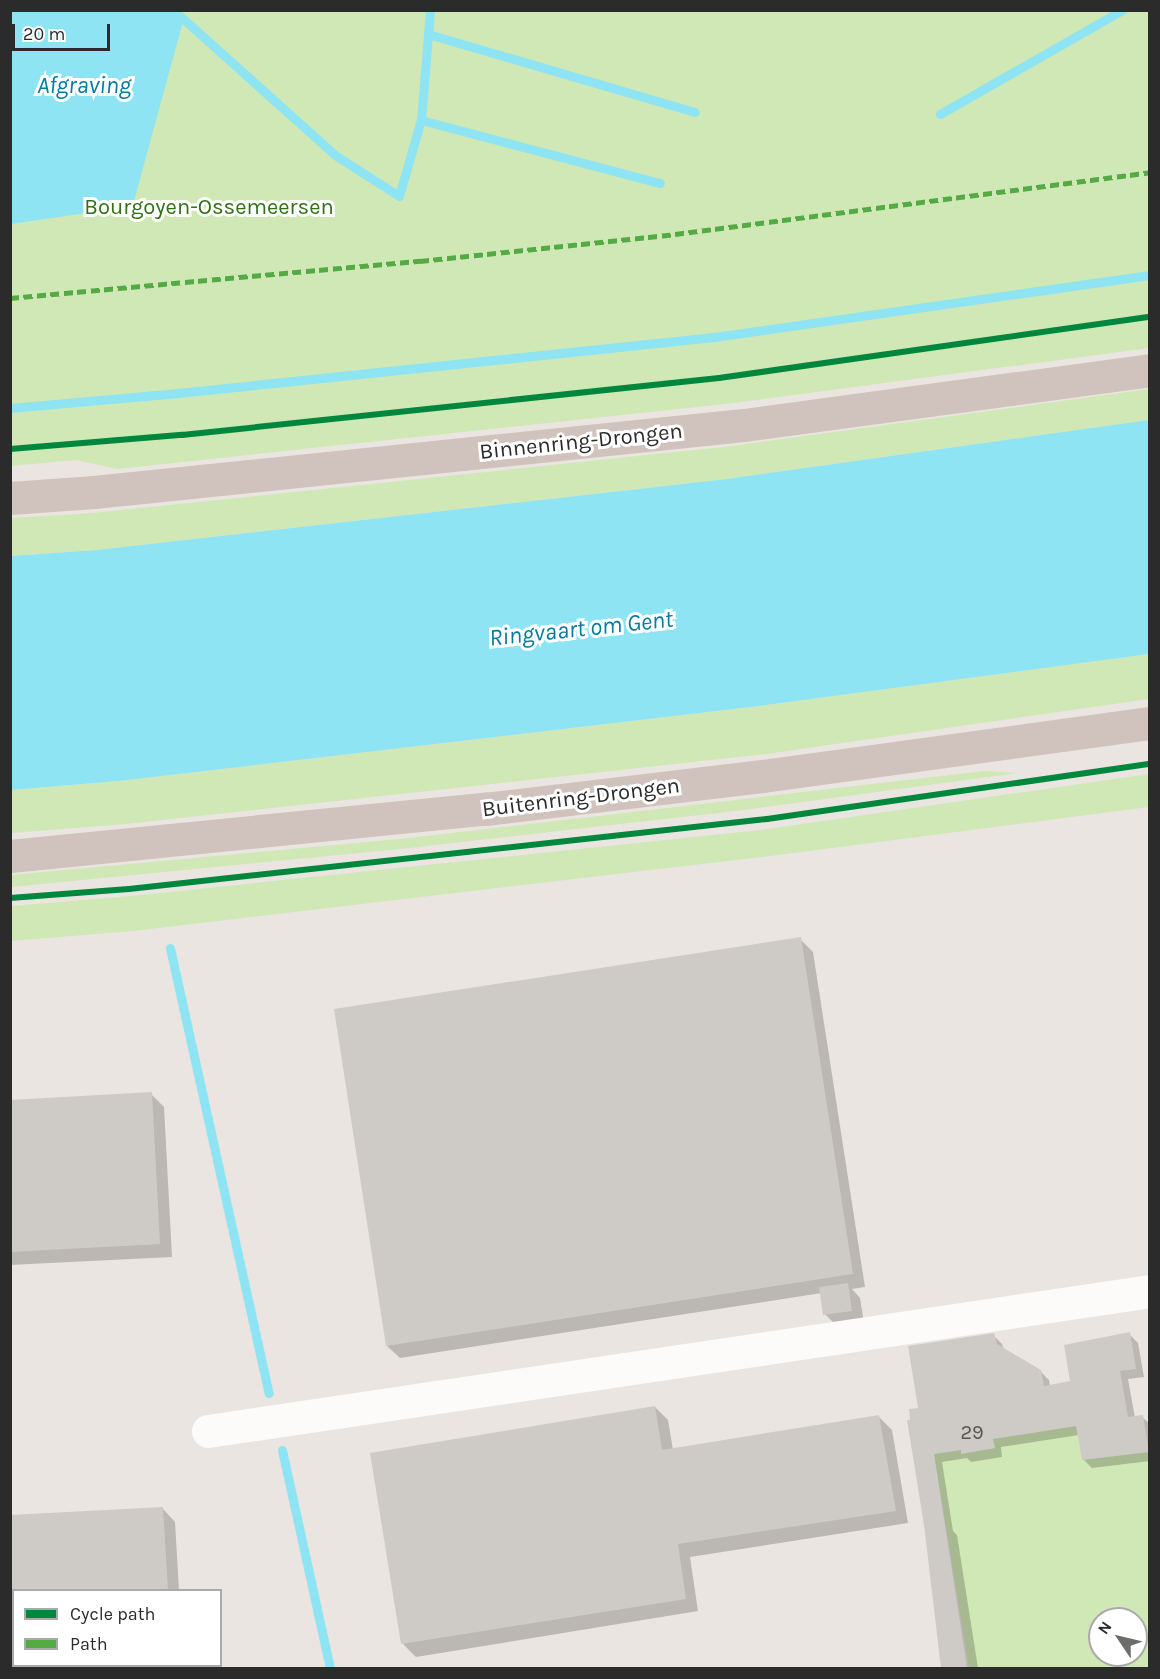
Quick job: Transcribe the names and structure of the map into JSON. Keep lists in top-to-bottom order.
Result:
{
  "streets": {
    "highway": ["Binnenring-Drongen", "Buitenring-Drongen"]
  },
  "water": ["Afgraving", "Ringvaart om Gent"],
  "parks": ["Bourgoyen-Ossemeersen"],
  "house_numbers": ["29"],
  "legend": ["Cycle path", "Path"],
  "scale_bar": "20 m",
  "north": "top left"
}
